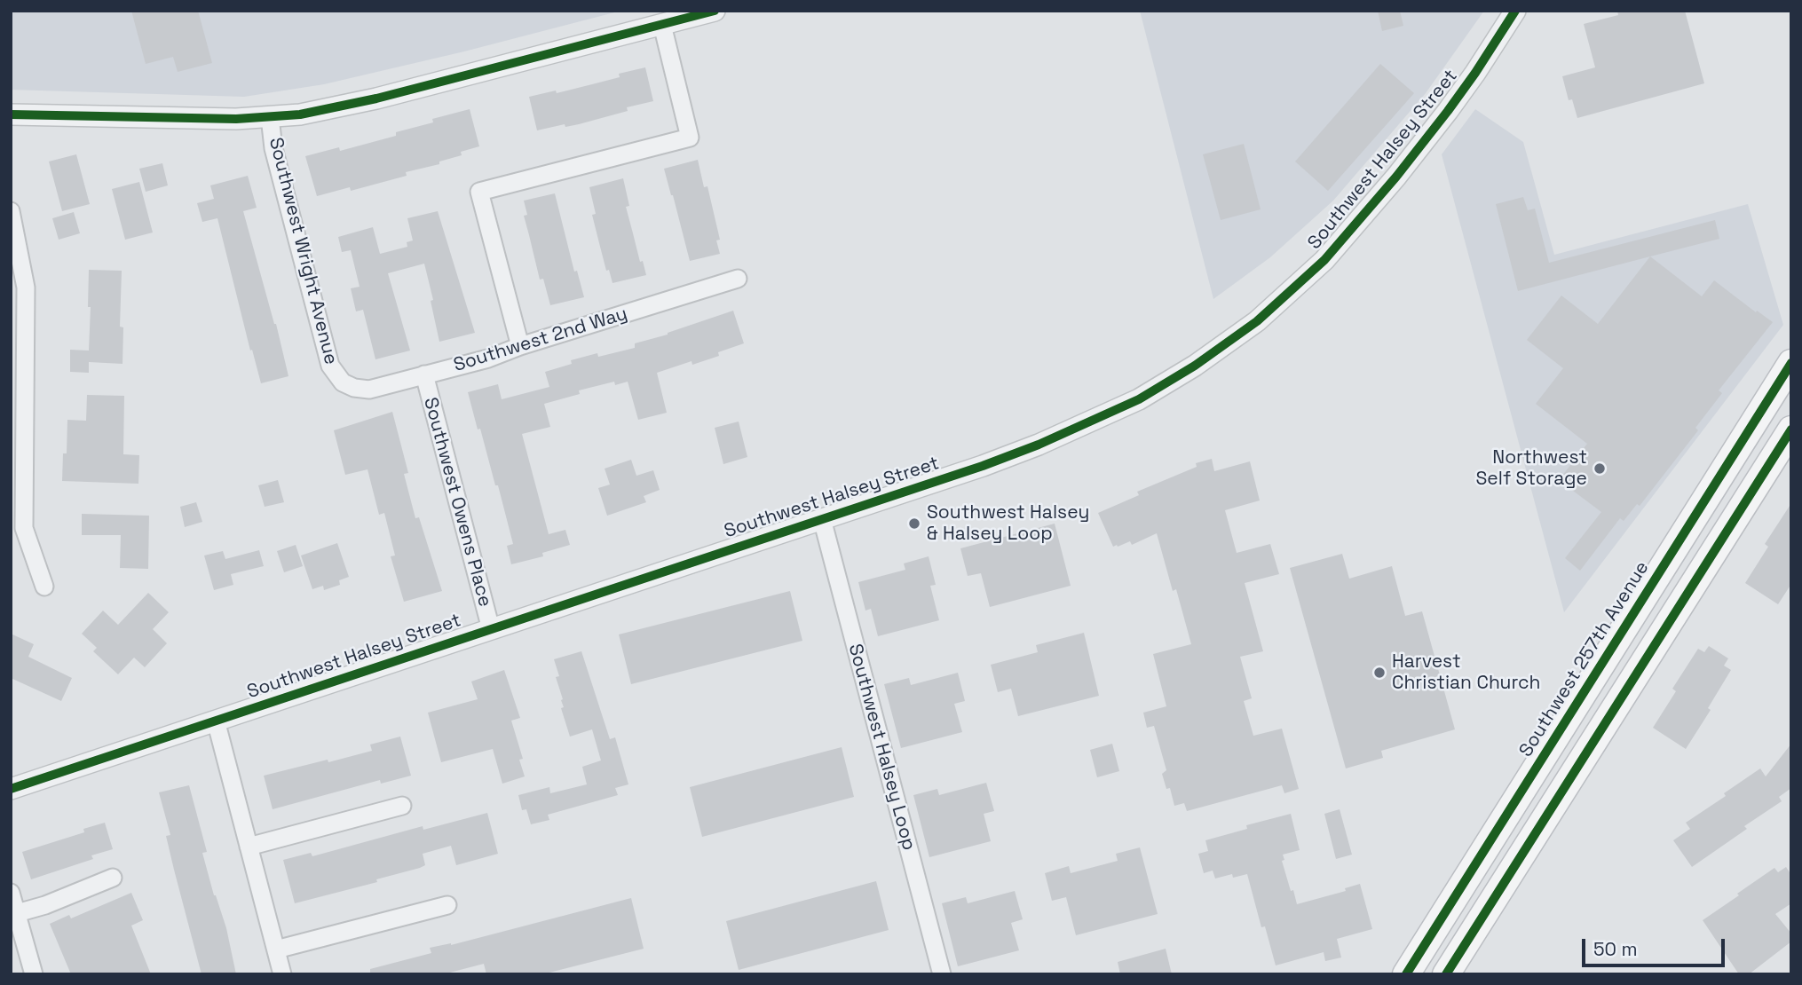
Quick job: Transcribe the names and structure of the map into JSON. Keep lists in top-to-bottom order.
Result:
{
  "streets": {
    "main road": ["Southwest 257th Avenue"],
    "street": [
      "Southwest Halsey Street",
      "Southwest Wright Avenue",
      "Southwest 2nd Way",
      "Southwest Owens Place",
      "Southwest Halsey Loop"
    ]
  },
  "crossings": [
    ["Southwest Halsey Street", "Southwest Owens Place"],
    ["Southwest Halsey Street", "Southwest Halsey Loop"],
    ["Southwest Wright Avenue", "Southwest 2nd Way"],
    ["Southwest 2nd Way", "Southwest Owens Place"]
  ],
  "places": ["Northwest Self Storage", "Southwest Halsey & Halsey Loop", "Harvest Christian Church"],
  "scale_bar": "50 m"
}
